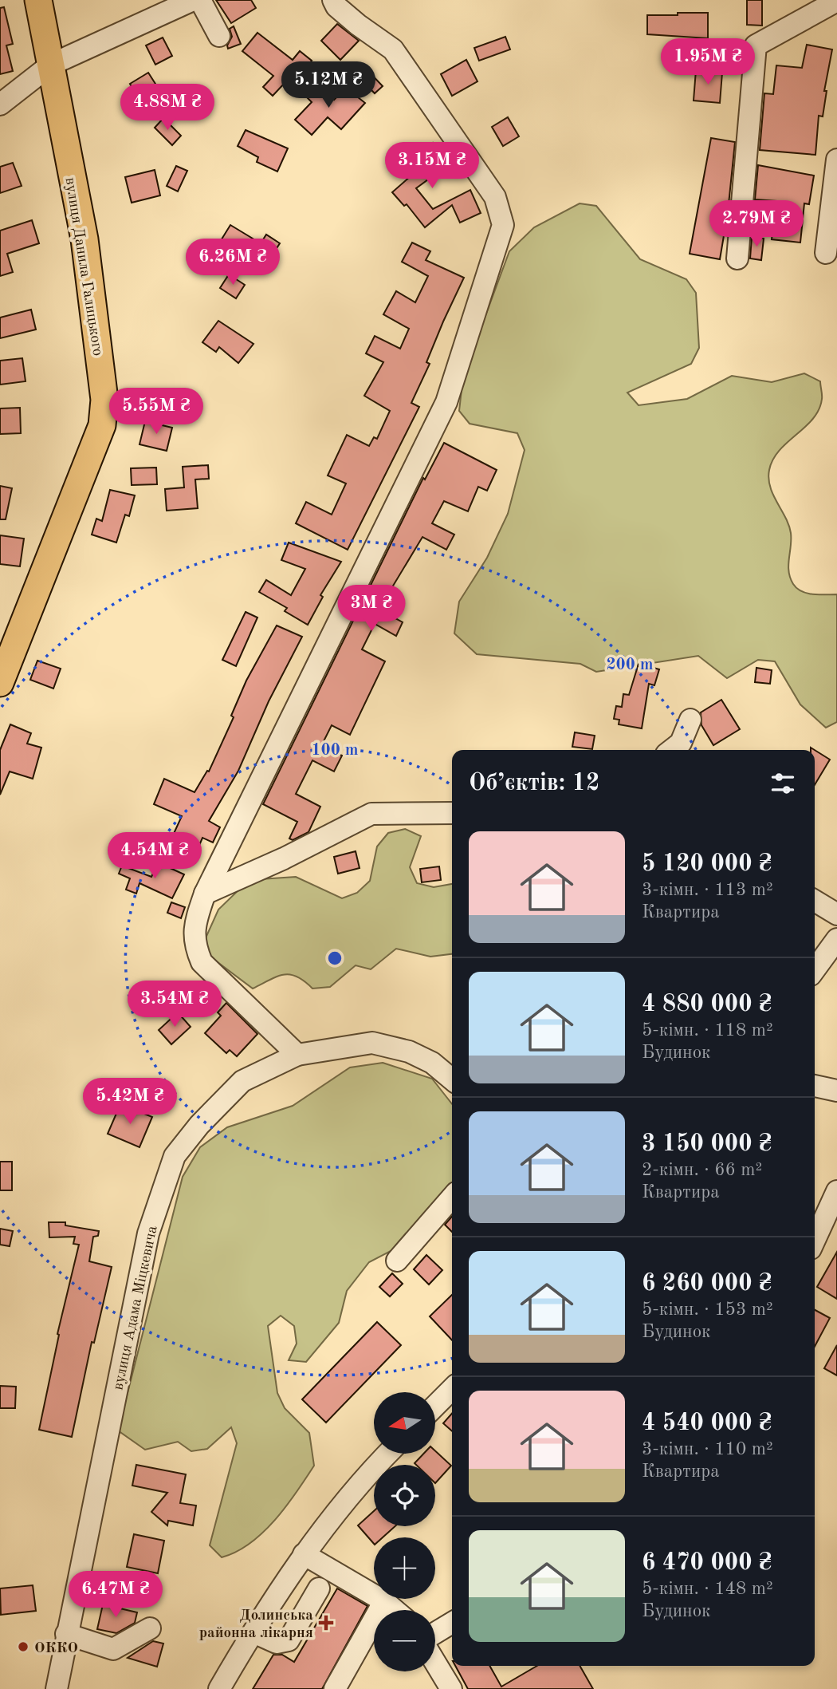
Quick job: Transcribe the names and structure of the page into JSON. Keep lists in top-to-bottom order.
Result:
{
  "streets": {
    "main road": ["вулиця Данила Галицького"],
    "street": ["вулиця Адама Міцкевича"]
  },
  "places": {
    "health": ["Долинська районна лікарня"],
    "other": ["ОККО"]
  },
  "north": "left",
  "page": {
    "price": [
      "1.95M ₴",
      "5.12M ₴",
      "4.88M ₴",
      "3.15M ₴",
      "2.79M ₴",
      "6.26M ₴",
      "5.55M ₴",
      "3M ₴",
      "4.54M ₴",
      "3.54M ₴",
      "5.42M ₴",
      "6.47M ₴"
    ],
    "heading": "Об’єктів: 12",
    "list": [
      {
        "name": "5 120 000 ₴",
        "note": "3-кімн. · 113 m² · Квартира"
      },
      {
        "name": "4 880 000 ₴",
        "note": "5-кімн. · 118 m² · Будинок"
      },
      {
        "name": "3 150 000 ₴",
        "note": "2-кімн. · 66 m² · Квартира"
      },
      {
        "name": "6 260 000 ₴",
        "note": "5-кімн. · 153 m² · Будинок"
      },
      {
        "name": "4 540 000 ₴",
        "note": "3-кімн. · 110 m² · Квартира"
      },
      {
        "name": "6 470 000 ₴",
        "note": "5-кімн. · 148 m² · Будинок"
      }
    ],
    "map_buttons": ["+", "−"]
  },
  "rings": ["200 m", "100 m"]
}
